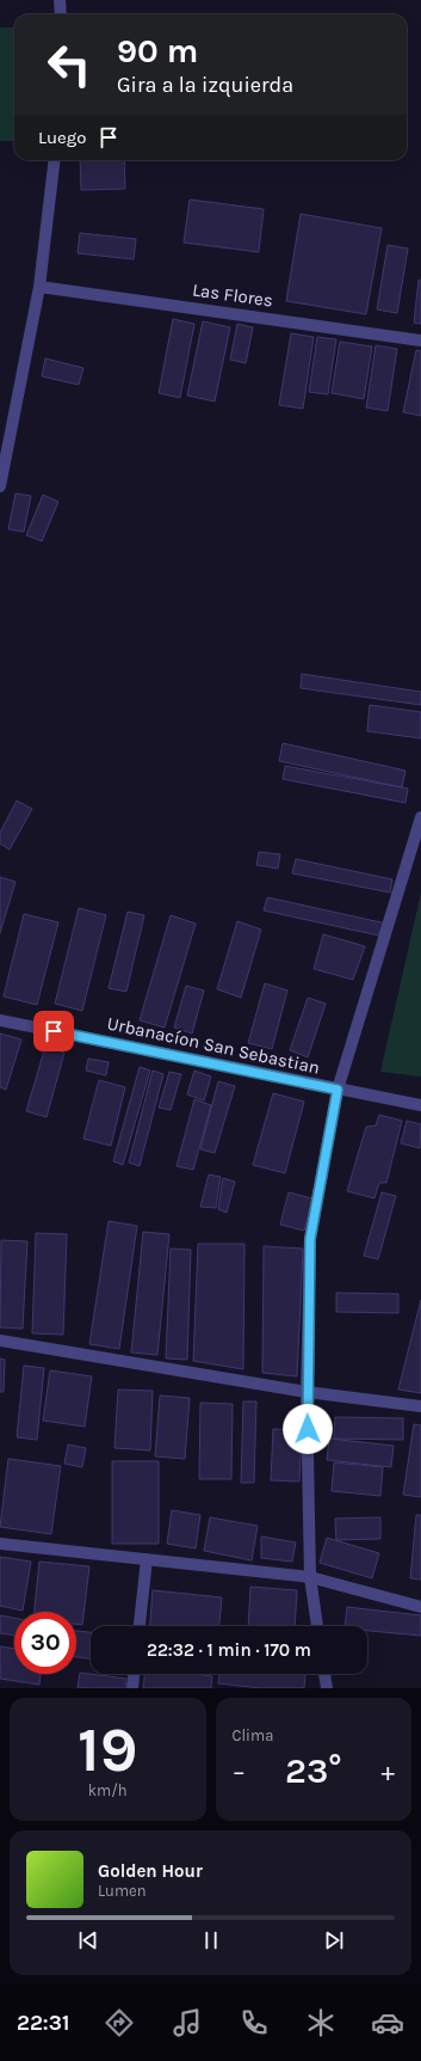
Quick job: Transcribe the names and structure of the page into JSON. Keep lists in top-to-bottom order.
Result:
{
  "streets": {
    "street": ["Las Flores", "Urbanacíon San Sebastian"]
  },
  "page": {
    "turn": ["90 m", "Gira a la izquierda"],
    "then": "Luego",
    "limit": "30",
    "trip": "22:32 · 1 min · 170 m",
    "tile": [
      ["19", "km/h"],
      "Clima"
    ],
    "heat": ["−", "23°", "+"],
    "song": ["Golden Hour", "Lumen"],
    "tabs": "22:31"
  }
}
